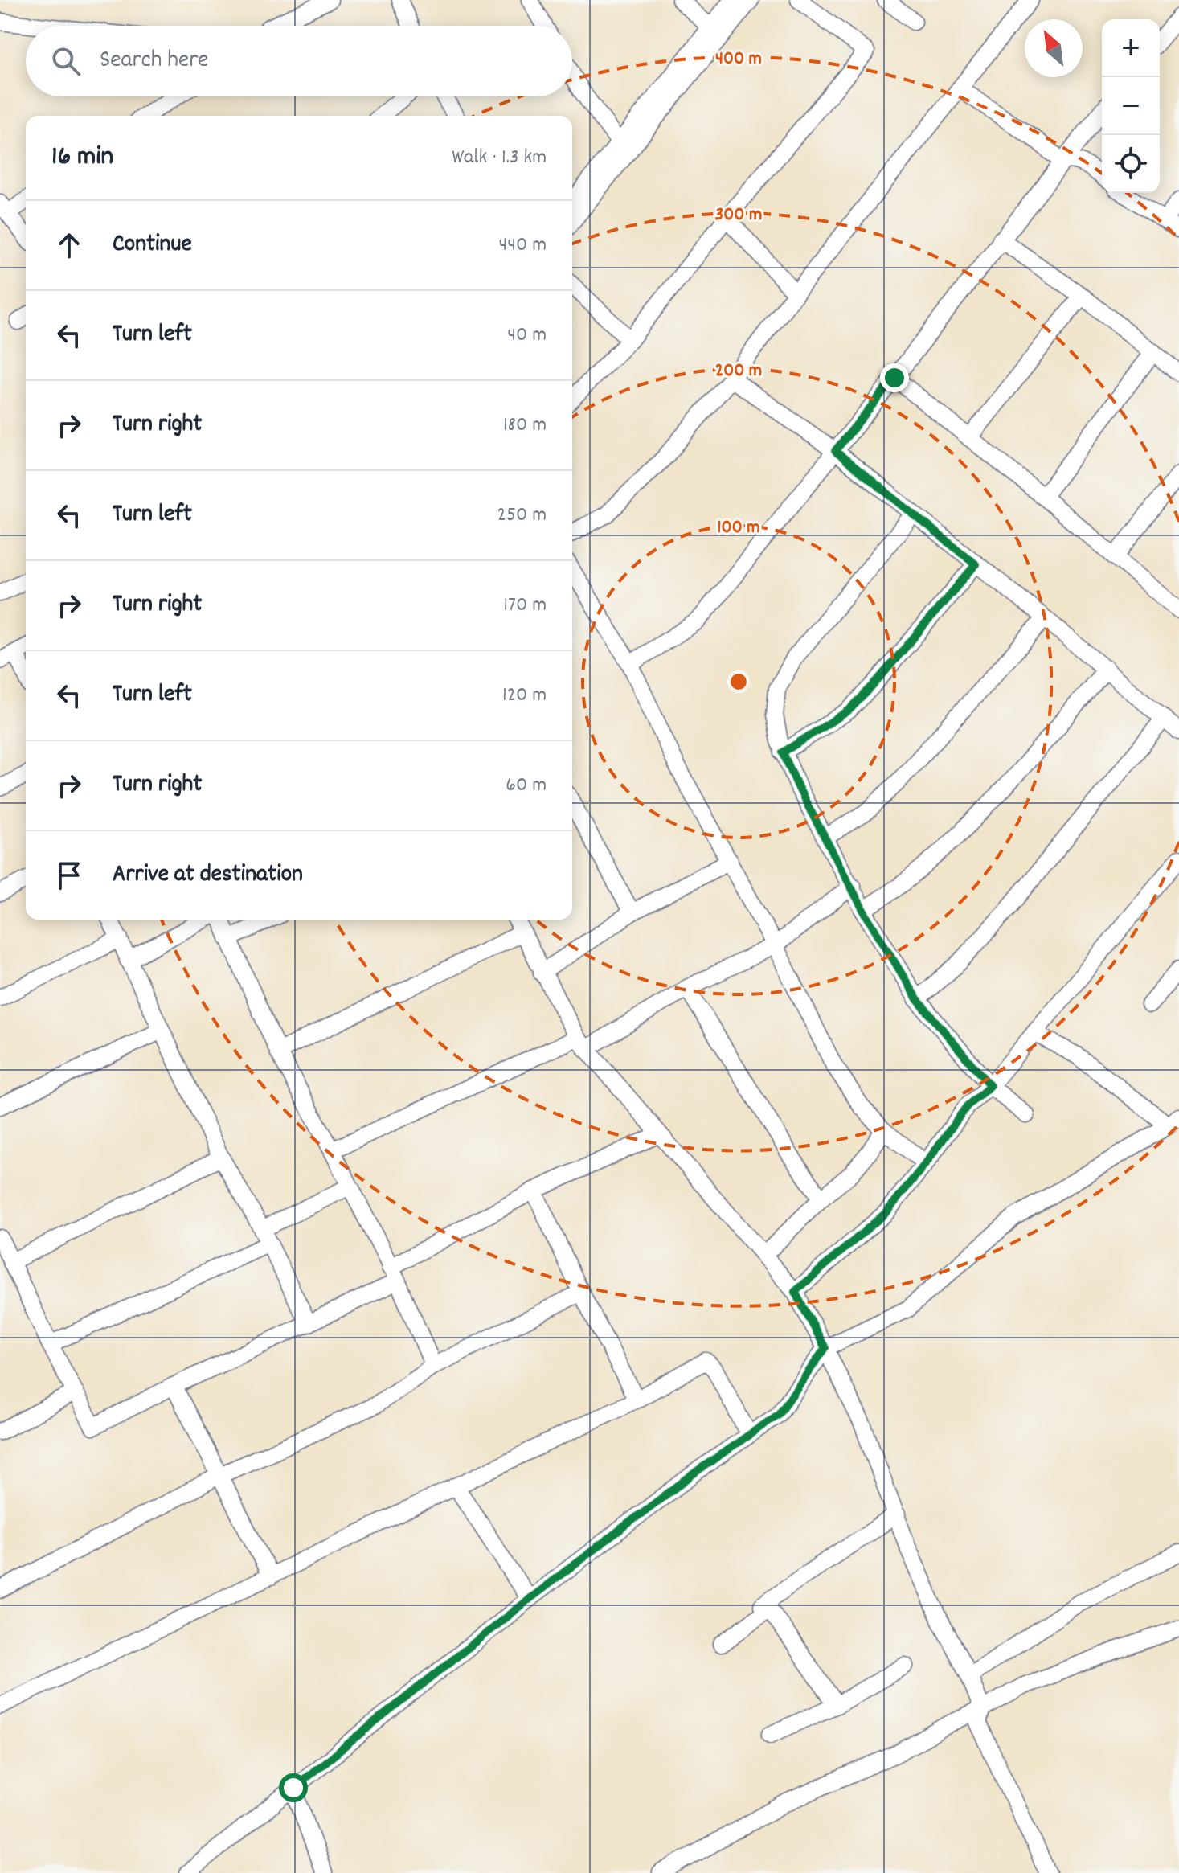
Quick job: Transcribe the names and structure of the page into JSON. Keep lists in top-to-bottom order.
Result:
{
  "north": "top left",
  "page": {
    "map_buttons": ["+", "−"],
    "search": "Search here",
    "heading": ["16 min", "Walk · 1.3 km"],
    "list": [
      ["Continue", "440 m"],
      ["Turn left", "40 m"],
      ["Turn right", "180 m"],
      ["Turn left", "250 m"],
      ["Turn right", "170 m"],
      ["Turn left", "120 m"],
      ["Turn right", "60 m"],
      "Arrive at destination"
    ]
  },
  "rings": [
    "400 m",
    "300 m",
    "200 m",
    "100 m"
  ]
}
